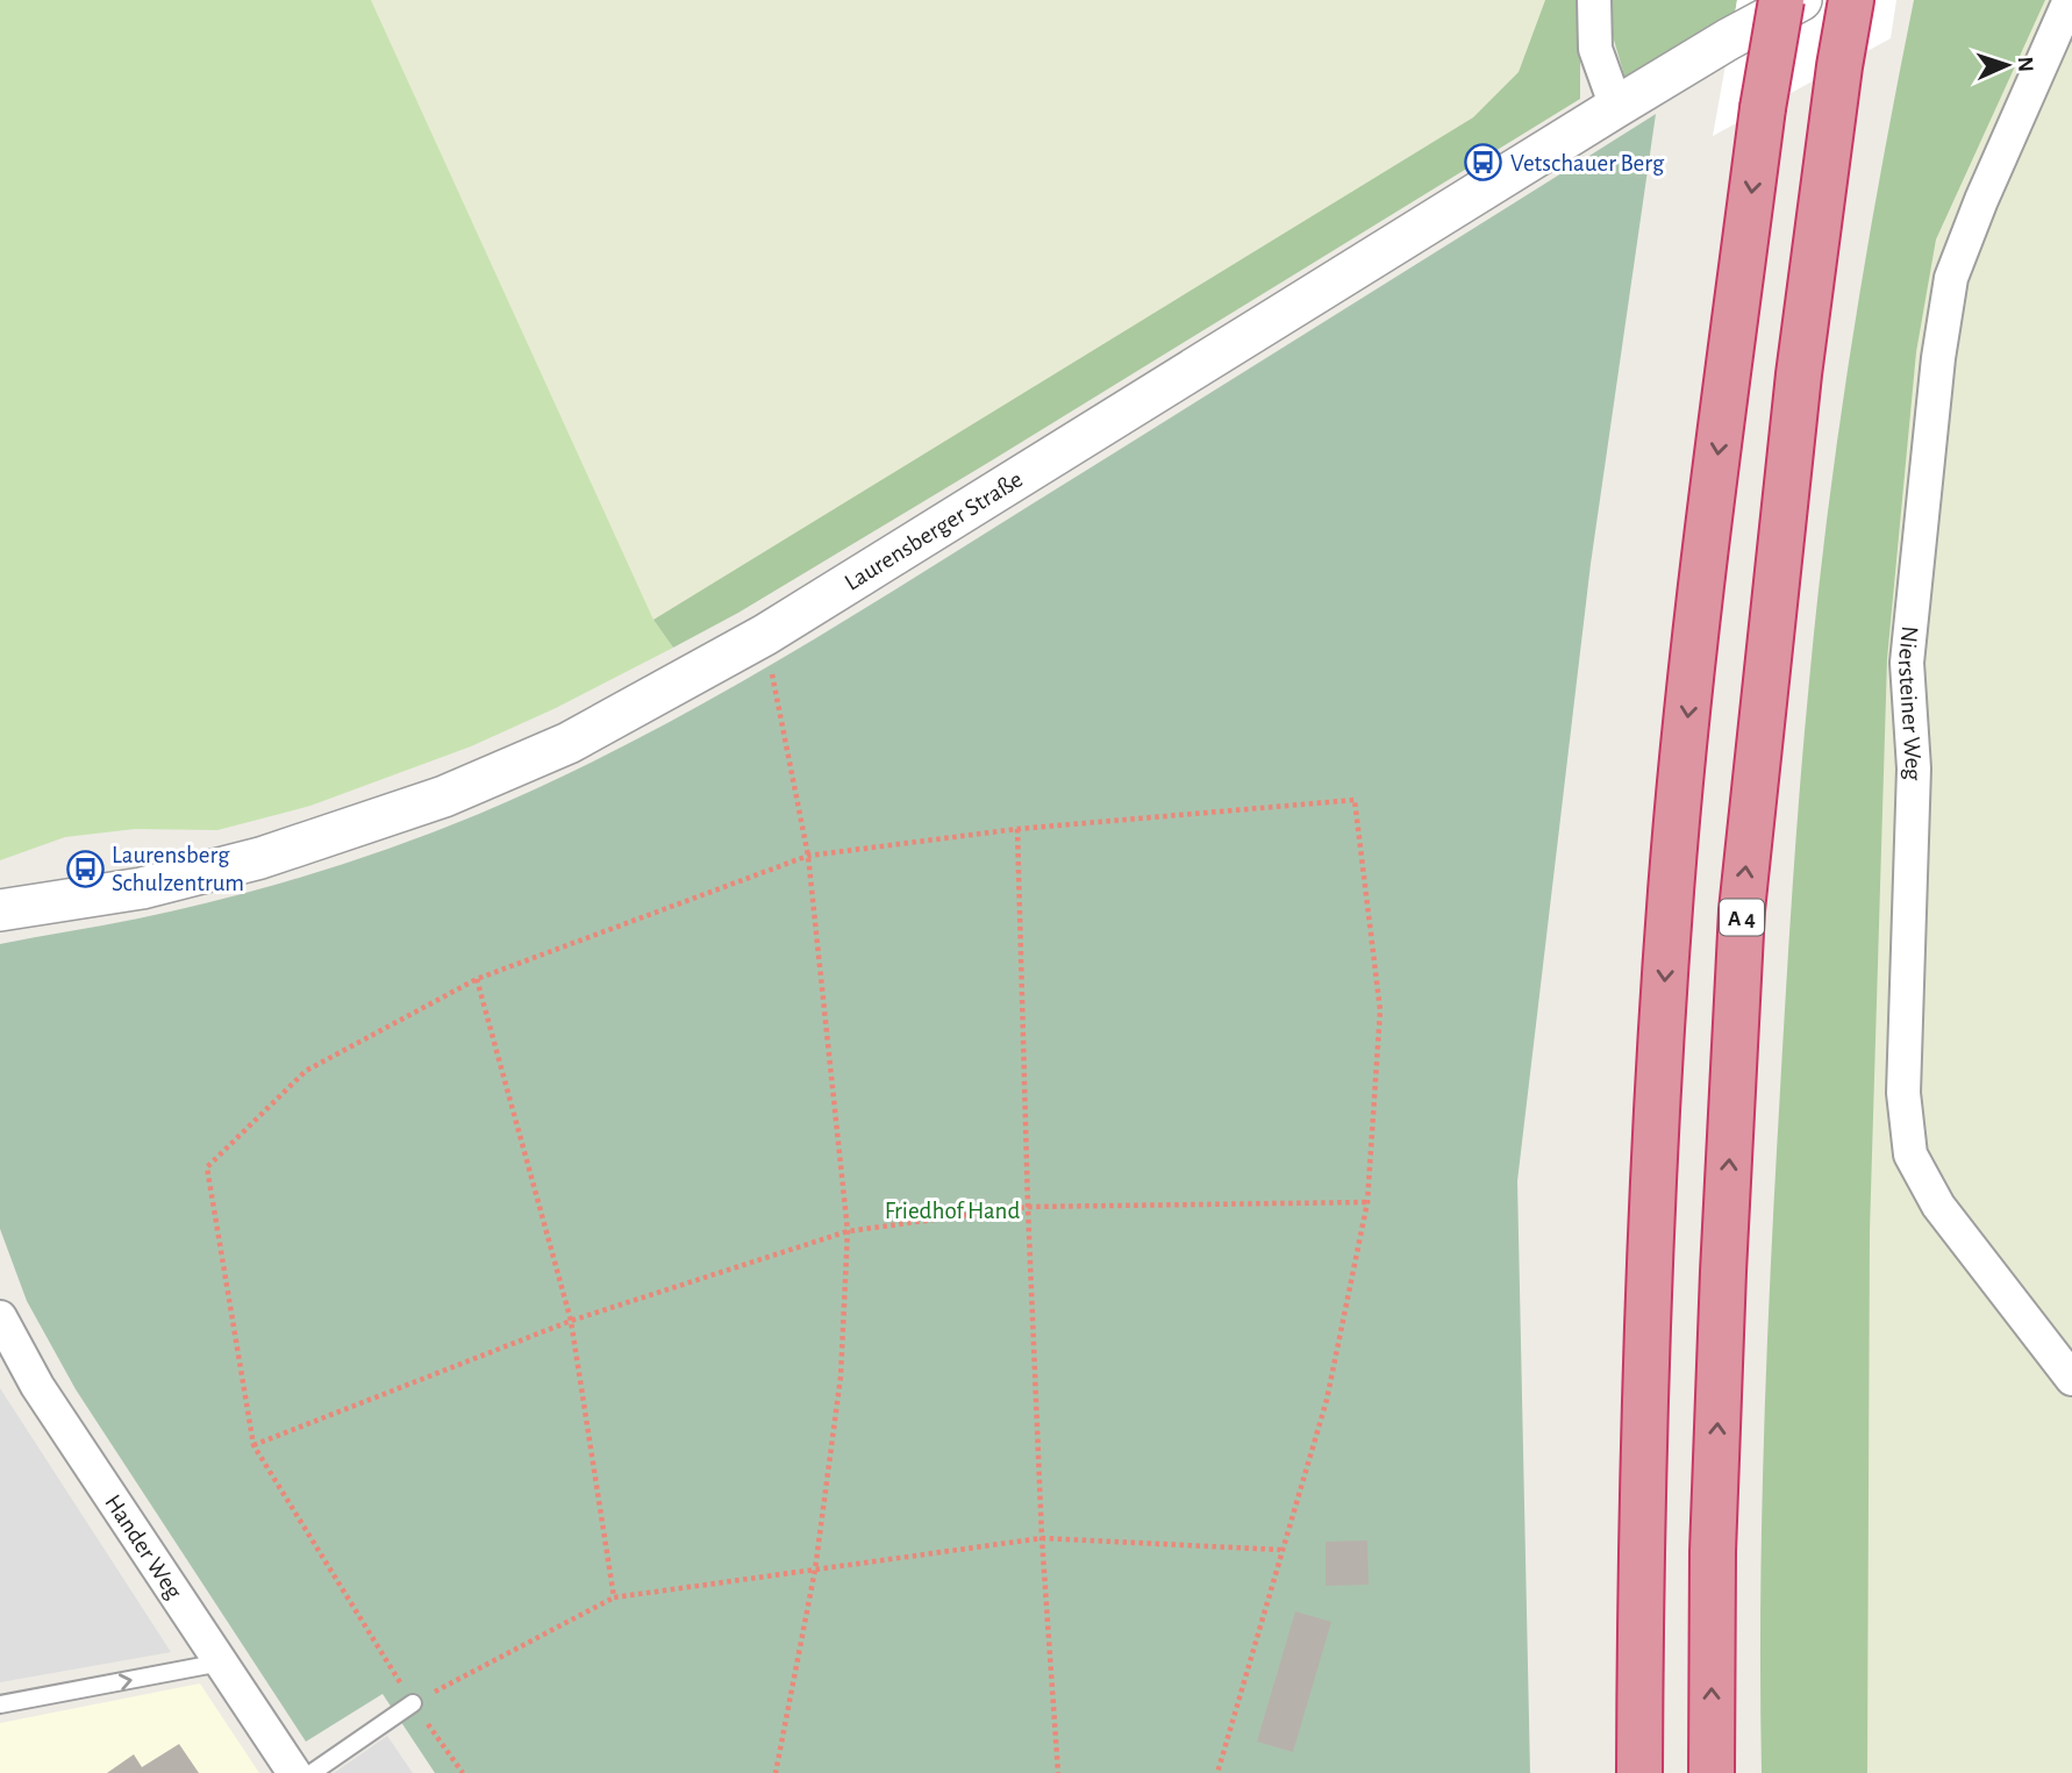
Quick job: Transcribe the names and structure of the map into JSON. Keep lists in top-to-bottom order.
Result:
{
  "streets": {
    "highway": ["A 4"],
    "street": ["Laurensberger Straße", "Niersteiner Weg", "Hander Weg"]
  },
  "parks": ["Friedhof Hand"],
  "places": {
    "bus stop": ["Vetschauer Berg", "Laurensberg Schulzentrum"]
  },
  "north": "right"
}
